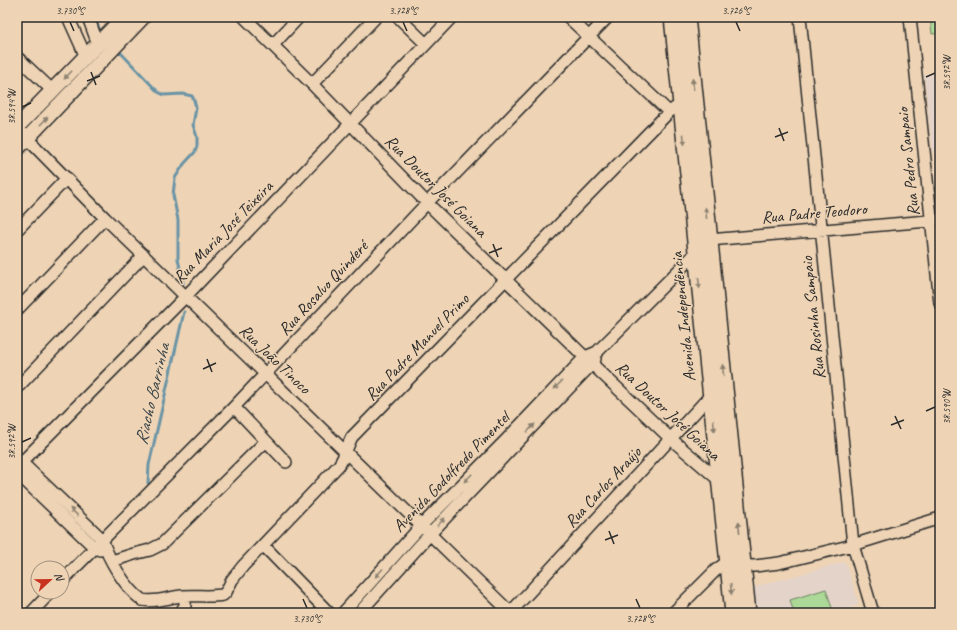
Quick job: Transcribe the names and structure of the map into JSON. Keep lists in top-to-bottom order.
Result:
{
  "streets": {
    "main road": ["Avenida Independência"],
    "street": [
      "Rua Pedro Sampaio",
      "Rua Doutor José Goiana",
      "Rua Padre Teodoro",
      "Rua Maria José Teixeira",
      "Rua Rosalvo Quinderé",
      "Rua Rosinha Sampaio",
      "Rua Padre Manuel Primo",
      "Rua João Tinoco",
      "Avenida Godolfredo Pimentel",
      "Rua Carlos Araújo"
    ]
  },
  "crossings": [
    ["Rua Pedro Sampaio", "Rua Padre Teodoro"],
    ["Rua Doutor José Goiana", "Rua Maria José Teixeira"],
    ["Rua Doutor José Goiana", "Rua Rosalvo Quinderé"],
    ["Rua Doutor José Goiana", "Avenida Independência"],
    ["Rua Doutor José Goiana", "Rua Padre Manuel Primo"],
    ["Rua Doutor José Goiana", "Avenida Godolfredo Pimentel"],
    ["Rua Doutor José Goiana", "Rua Carlos Araújo"],
    ["Rua Padre Teodoro", "Avenida Independência"],
    ["Rua Padre Teodoro", "Rua Rosinha Sampaio"],
    ["Rua Maria José Teixeira", "Rua João Tinoco"],
    ["Rua Rosalvo Quinderé", "Rua João Tinoco"],
    ["Avenida Independência", "Rua Padre Manuel Primo"],
    ["Avenida Independência", "Rua Carlos Araújo"],
    ["Rua Padre Manuel Primo", "Rua João Tinoco"],
    ["Rua João Tinoco", "Avenida Godolfredo Pimentel"],
    ["Rua João Tinoco", "Rua Carlos Araújo"]
  ],
  "water": ["Riacho Barrinha"],
  "north": "right",
  "coordinates": [
    "3.730°S",
    "3.728°S",
    "3.726°S",
    "38.592°W",
    "38.594°W",
    "38.590°W"
  ]
}
